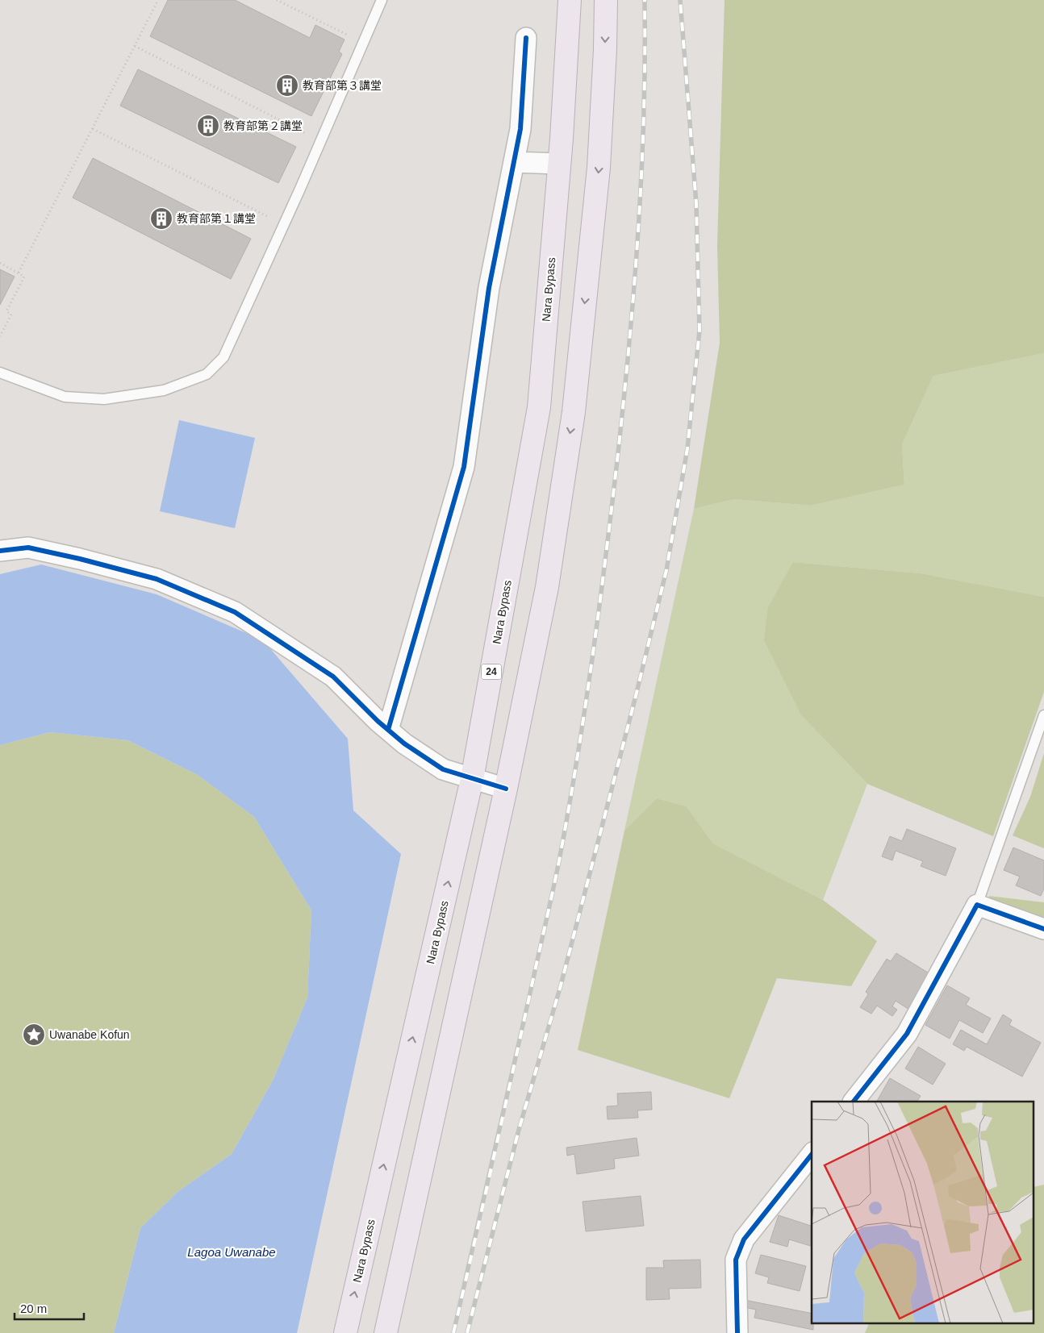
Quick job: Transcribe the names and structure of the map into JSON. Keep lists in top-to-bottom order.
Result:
{
  "streets": {
    "highway": ["Nara Bypass", "24"]
  },
  "water": ["Lagoa Uwanabe"],
  "places": {
    "building": ["教育部第３講堂", "教育部第２講堂", "教育部第１講堂"],
    "place": ["Uwanabe Kofun"]
  },
  "scale_bar": "20 m"
}
